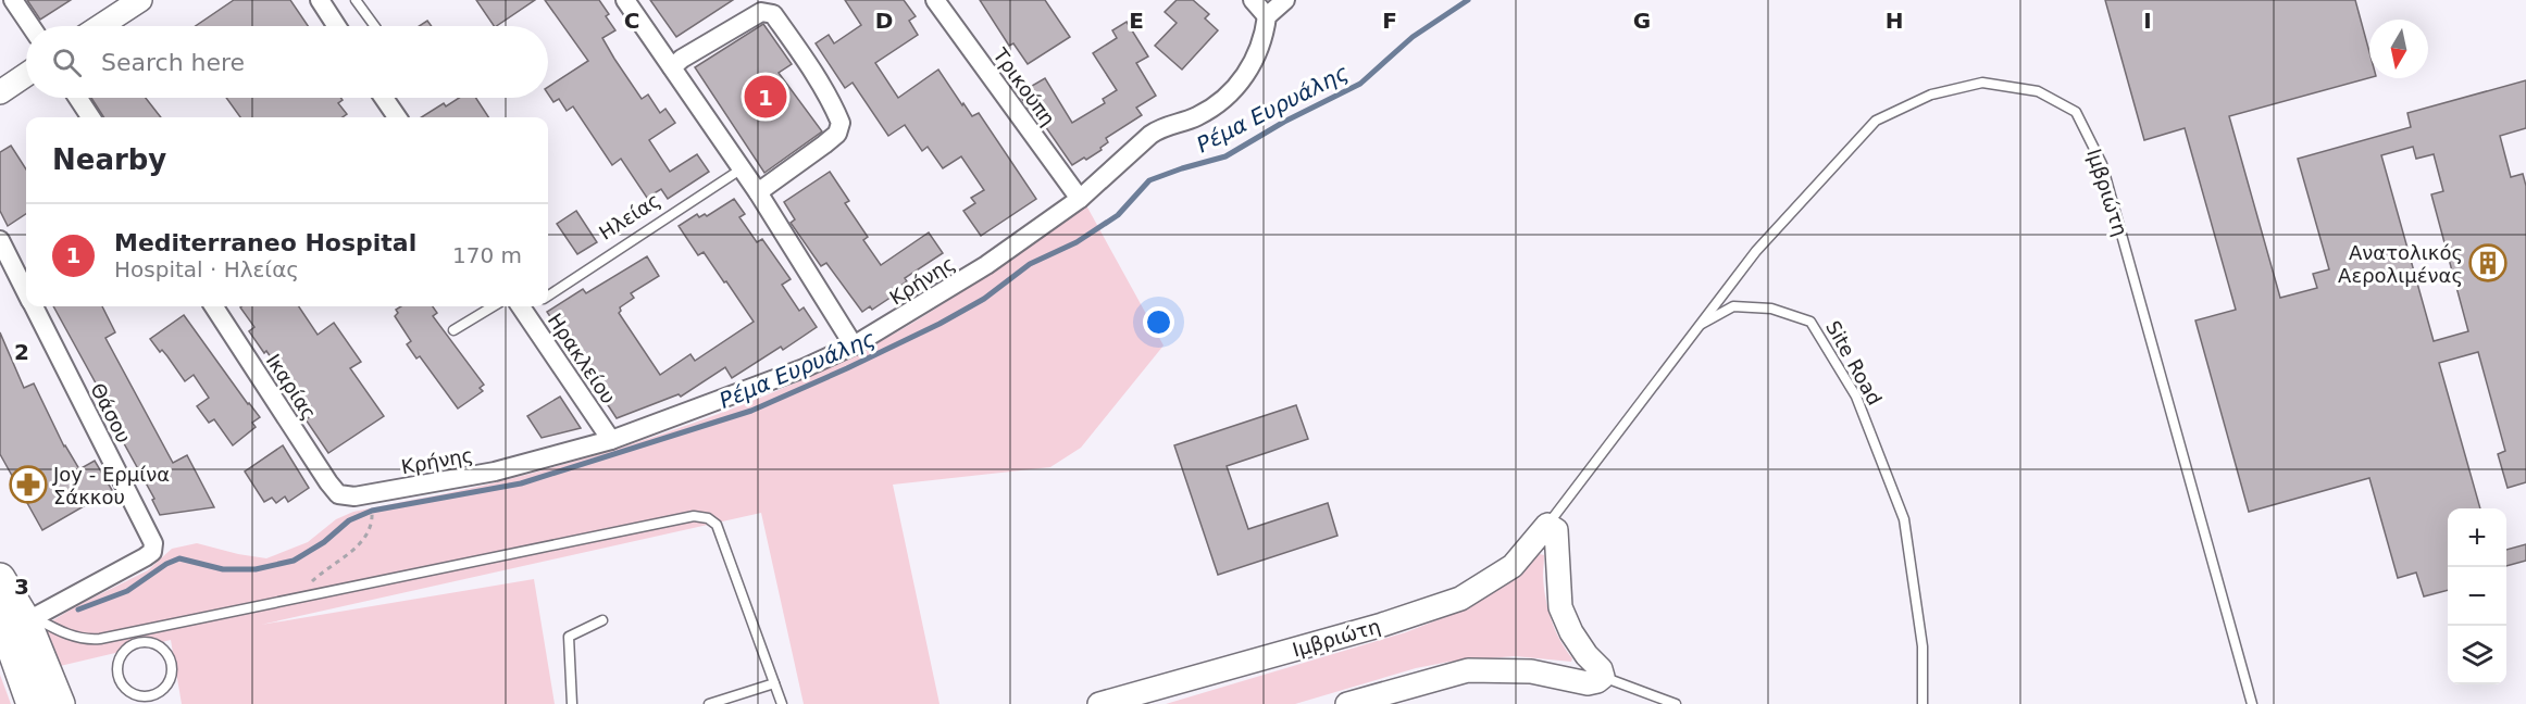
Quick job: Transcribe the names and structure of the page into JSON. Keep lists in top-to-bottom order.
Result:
{
  "streets": {
    "street": [
      "Τρικούπη",
      "Ιμβριώτη",
      "Κρήνης",
      "Ηρακλείου",
      "Ικαρίας",
      "Θάσου"
    ],
    "lane": ["Ηλείας", "Site Road"]
  },
  "crossings": [
    ["Τρικούπη", "Κρήνης"],
    ["Ιμβριώτη", "Site Road"],
    ["Κρήνης", "Ηρακλείου"],
    ["Κρήνης", "Ικαρίας"]
  ],
  "water": ["Ρέμα Ευρυάλης"],
  "places": {
    "building": ["Ανατολικός Αερολιμένας"],
    "pharmacy": ["Joy - Ερμίνα Σάκκου"]
  },
  "north": "bottom",
  "page": {
    "search": "Search here",
    "pins": "1",
    "heading": "Nearby",
    "list": [
      {
        "mark": "1",
        "name": "Mediterraneo Hospital",
        "note": "Hospital · Ηλείας",
        "value": "170 m"
      }
    ],
    "map_buttons": ["+", "−"]
  },
  "grid": {
    "columns": [
      "C",
      "D",
      "E",
      "F",
      "G",
      "H",
      "I"
    ],
    "rows": ["2", "3"]
  }
}
